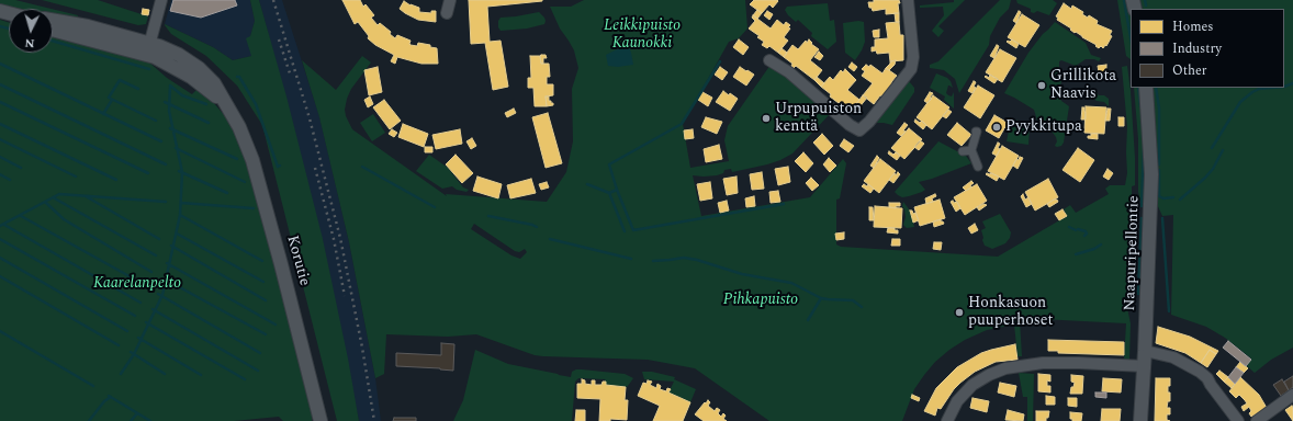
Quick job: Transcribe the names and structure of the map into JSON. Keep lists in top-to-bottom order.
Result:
{
  "streets": {
    "street": ["Naapuripellontie", "Korutie"]
  },
  "parks": ["Leikkipuisto Kaunokki", "Kaarelanpelto", "Pihkapuisto"],
  "places": [
    "Grillikota Naavis",
    "Urpupuiston kenttä",
    "Pyykkitupa",
    "Honkasuon puuperhoset"
  ],
  "legend": ["Homes", "Industry", "Other"],
  "north": "bottom"
}
